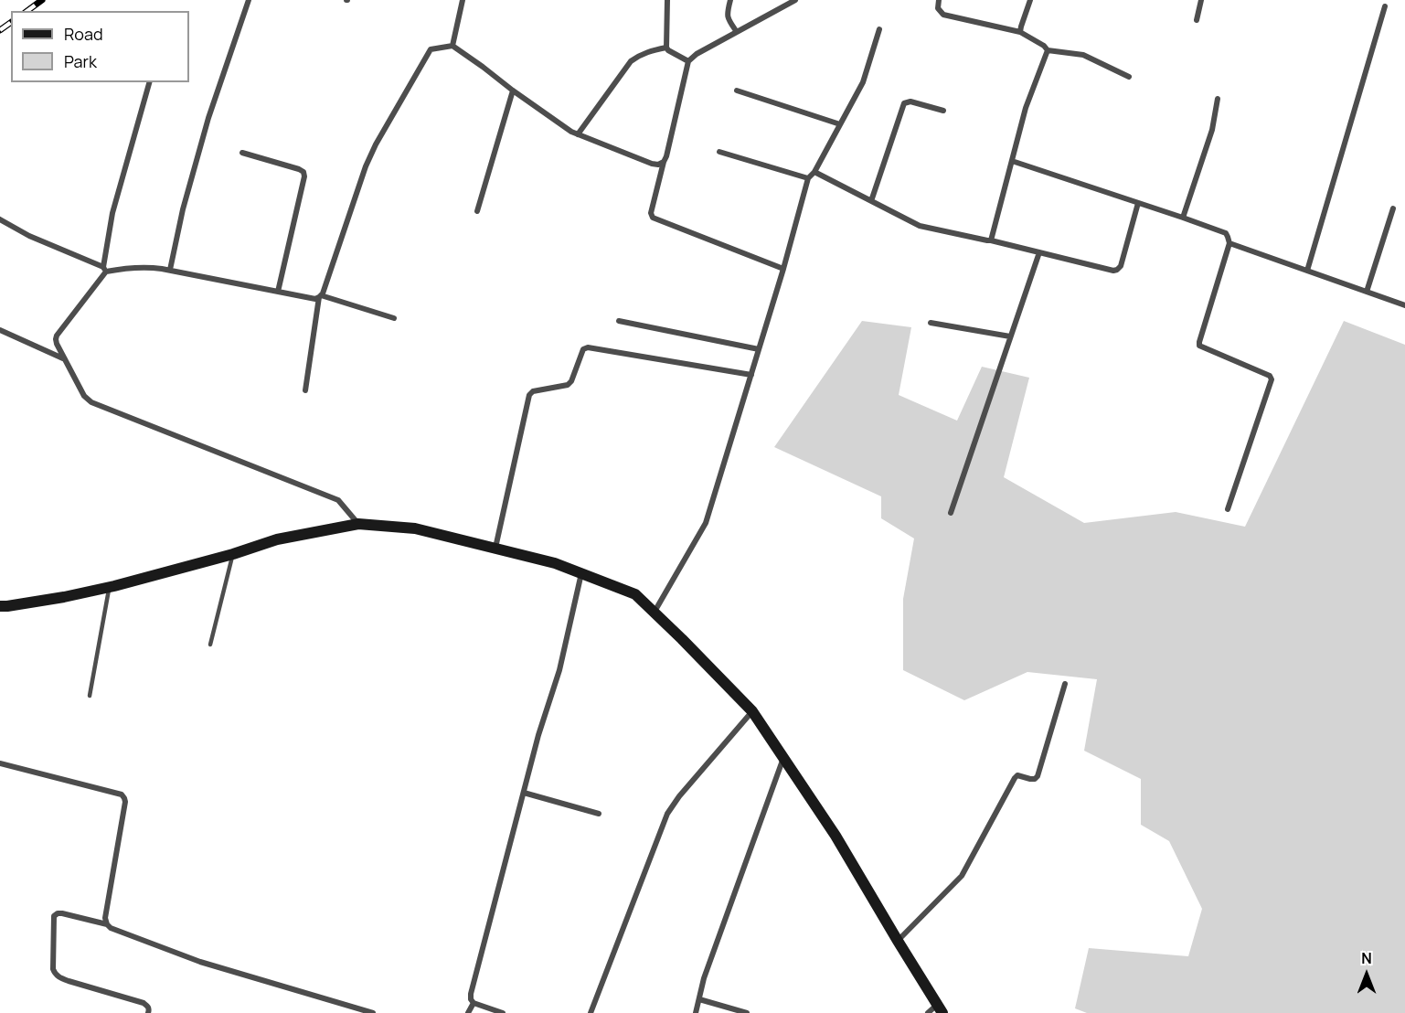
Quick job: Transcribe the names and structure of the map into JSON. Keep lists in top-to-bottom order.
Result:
{
  "legend": ["Road", "Park"],
  "north": "top"
}
